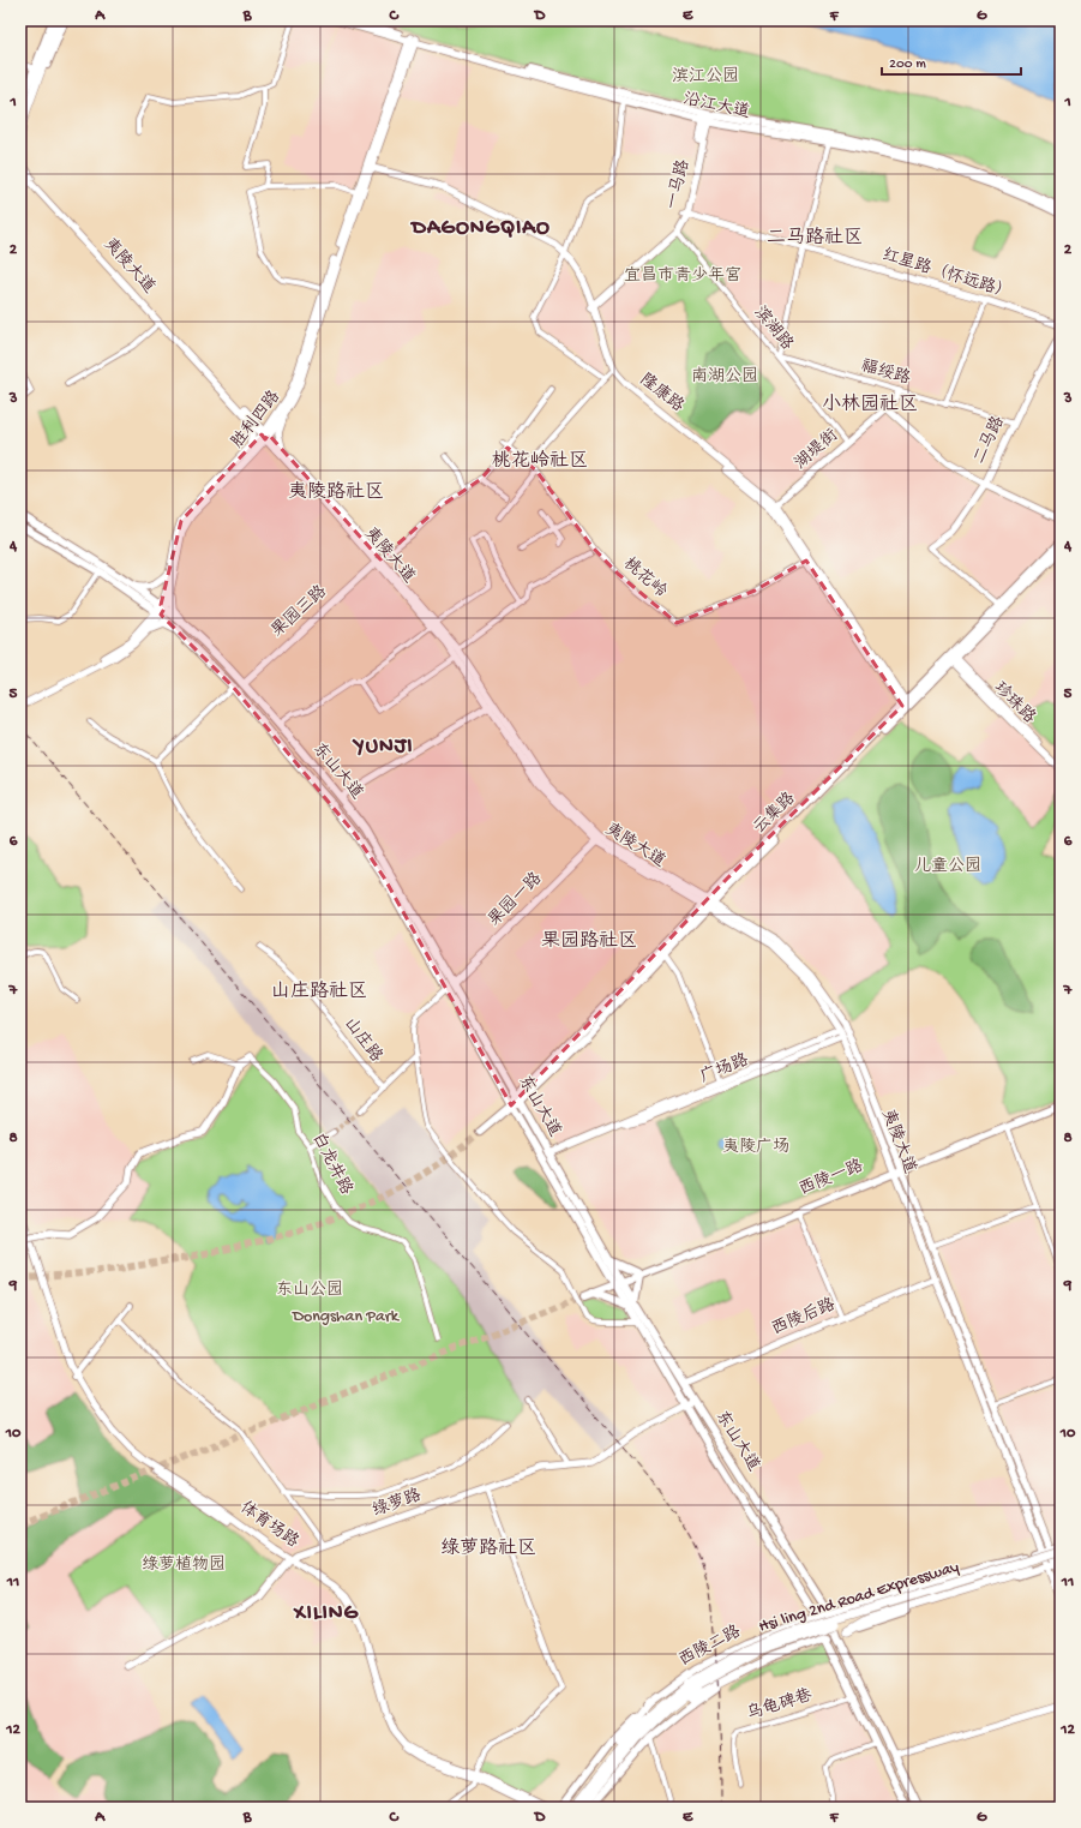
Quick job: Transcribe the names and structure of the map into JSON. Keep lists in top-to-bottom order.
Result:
{
  "streets": {
    "highway": ["Hsi ling 2nd Road Expressway"],
    "main road": [
      "沿江大道",
      "一马路",
      "夷陵大道",
      "红星路（怀远路）",
      "隆康路",
      "胜利四路",
      "二马路",
      "湖堤街",
      "果园三路",
      "珍珠路",
      "东山大道",
      "云集路",
      "果园一路",
      "广场路",
      "西陵一路",
      "西陵后路",
      "绿萝路",
      "体育场路",
      "西陵二路"
    ],
    "street": [
      "滨湖路",
      "福绥路",
      "桃花岭",
      "山庄路",
      "白龙井路",
      "乌龟碑巷"
    ]
  },
  "crossings": [
    ["沿江大道", "一马路"],
    ["沿江大道", "胜利四路"],
    ["一马路", "红星路（怀远路）"],
    ["一马路", "滨湖路"],
    ["一马路", "隆康路"],
    ["夷陵大道", "胜利四路"],
    ["夷陵大道", "果园三路"],
    ["夷陵大道", "云集路"],
    ["夷陵大道", "果园一路"],
    ["夷陵大道", "广场路"],
    ["夷陵大道", "西陵一路"],
    ["夷陵大道", "西陵后路"],
    ["夷陵大道", "Hsi ling 2nd Road Expressway"],
    ["夷陵大道", "西陵二路"],
    ["滨湖路", "福绥路"],
    ["滨湖路", "湖堤街"],
    ["福绥路", "二马路"],
    ["福绥路", "湖堤街"],
    ["隆康路", "胜利四路"],
    ["隆康路", "湖堤街"],
    ["隆康路", "桃花岭"],
    ["隆康路", "云集路"],
    ["胜利四路", "东山大道"],
    ["果园三路", "东山大道"],
    ["珍珠路", "云集路"],
    ["东山大道", "云集路"],
    ["东山大道", "果园一路"],
    ["东山大道", "广场路"],
    ["东山大道", "西陵一路"],
    ["东山大道", "西陵后路"],
    ["东山大道", "绿萝路"],
    ["东山大道", "Hsi ling 2nd Road Expressway"],
    ["东山大道", "西陵二路"],
    ["东山大道", "乌龟碑巷"],
    ["绿萝路", "体育场路"],
    ["Hsi ling 2nd Road Expressway", "西陵二路"]
  ],
  "districts": [
    "DAGONGQIAO",
    "二马路社区",
    "小林园社区",
    "桃花岭社区",
    "夷陵路社区",
    "YUNJI",
    "果园路社区",
    "山庄路社区",
    "绿萝路社区",
    "XILING"
  ],
  "parks": [
    "滨江公园",
    "宜昌市青少年宫",
    "南湖公园",
    "儿童公园",
    "夷陵广场",
    "东山公园",
    "Dongshan Park",
    "绿萝植物园"
  ],
  "scale_bar": "200 m",
  "grid": {
    "columns": [
      "A",
      "B",
      "C",
      "D",
      "E",
      "F",
      "G"
    ],
    "rows": [
      "1",
      "2",
      "3",
      "4",
      "5",
      "6",
      "7",
      "8",
      "9",
      "10",
      "11",
      "12"
    ]
  }
}
